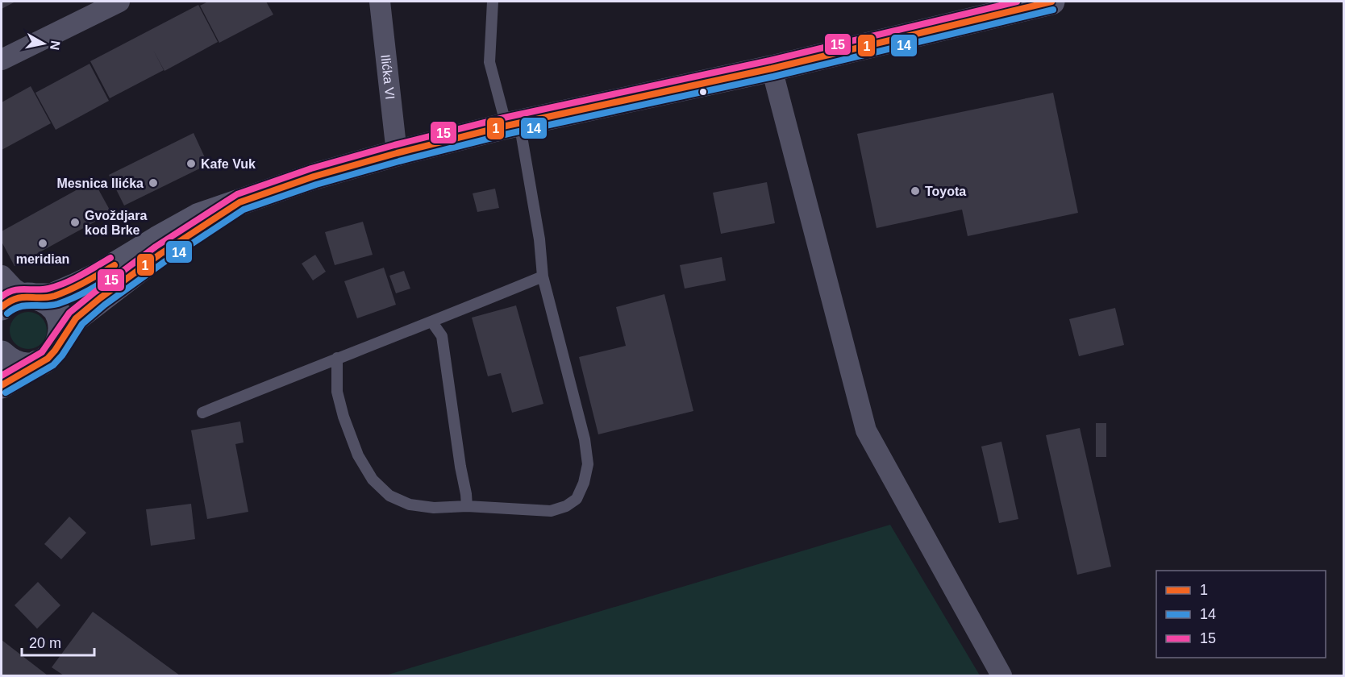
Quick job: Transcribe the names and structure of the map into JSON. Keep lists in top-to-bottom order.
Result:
{
  "streets": {
    "street": ["Ilićka VI"]
  },
  "places": [
    "Kafe Vuk",
    "Mesnica Ilićka",
    "Toyota",
    "Gvoždjara kod Brke",
    "meridian"
  ],
  "lines": ["transit line 1", "transit line 15", "transit line 14"],
  "legend": ["1", "14", "15"],
  "scale_bar": "20 m",
  "north": "right"
}
